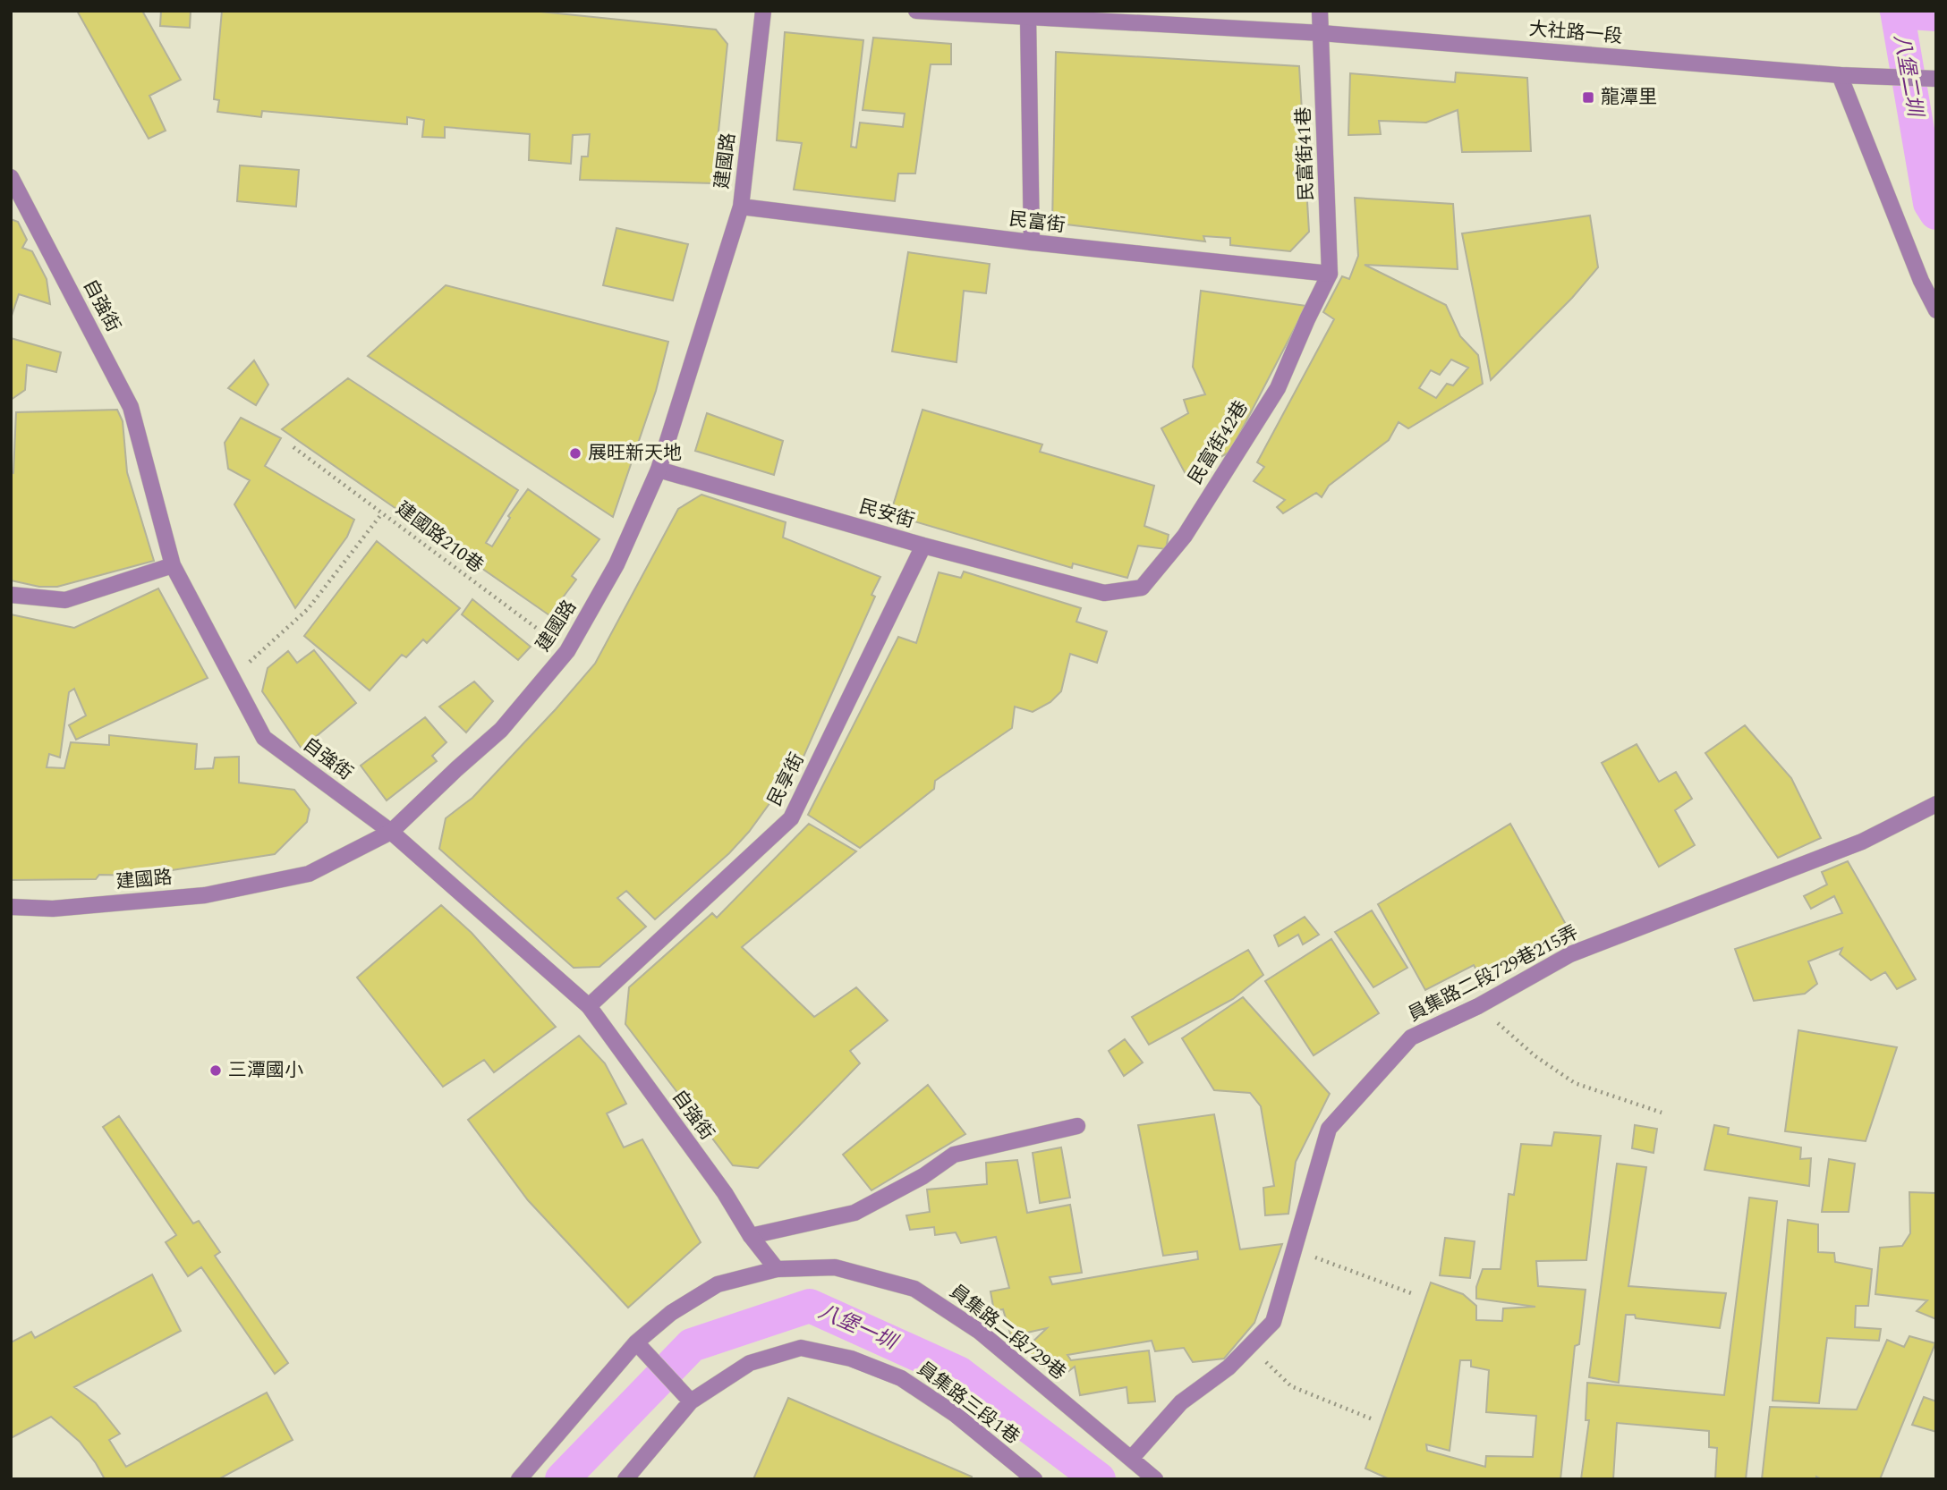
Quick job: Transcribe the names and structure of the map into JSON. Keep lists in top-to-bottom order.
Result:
{
  "streets": {
    "street": [
      "大社路一段",
      "民富街41巷",
      "建國路",
      "民富街",
      "自強街",
      "民富街42巷",
      "民安街",
      "民享街",
      "員集路二段729巷215弄",
      "員集路二段729巷",
      "員集路三段1巷"
    ],
    "path": ["建國路210巷"]
  },
  "crossings": [
    ["大社路一段", "民富街41巷"],
    ["民富街41巷", "民富街"],
    ["民富街41巷", "民富街42巷"],
    ["建國路", "民富街"],
    ["建國路", "自強街"],
    ["建國路", "民安街"],
    ["建國路", "建國路210巷"],
    ["民富街", "民富街42巷"],
    ["自強街", "民享街"],
    ["自強街", "員集路二段729巷"],
    ["民富街42巷", "民安街"],
    ["民安街", "民享街"],
    ["員集路二段729巷215弄", "員集路二段729巷"]
  ],
  "water": ["八堡二圳", "八堡一圳"],
  "places": {
    "transit": ["龍潭里"],
    "other": ["展旺新天地", "三潭國小"]
  }
}
